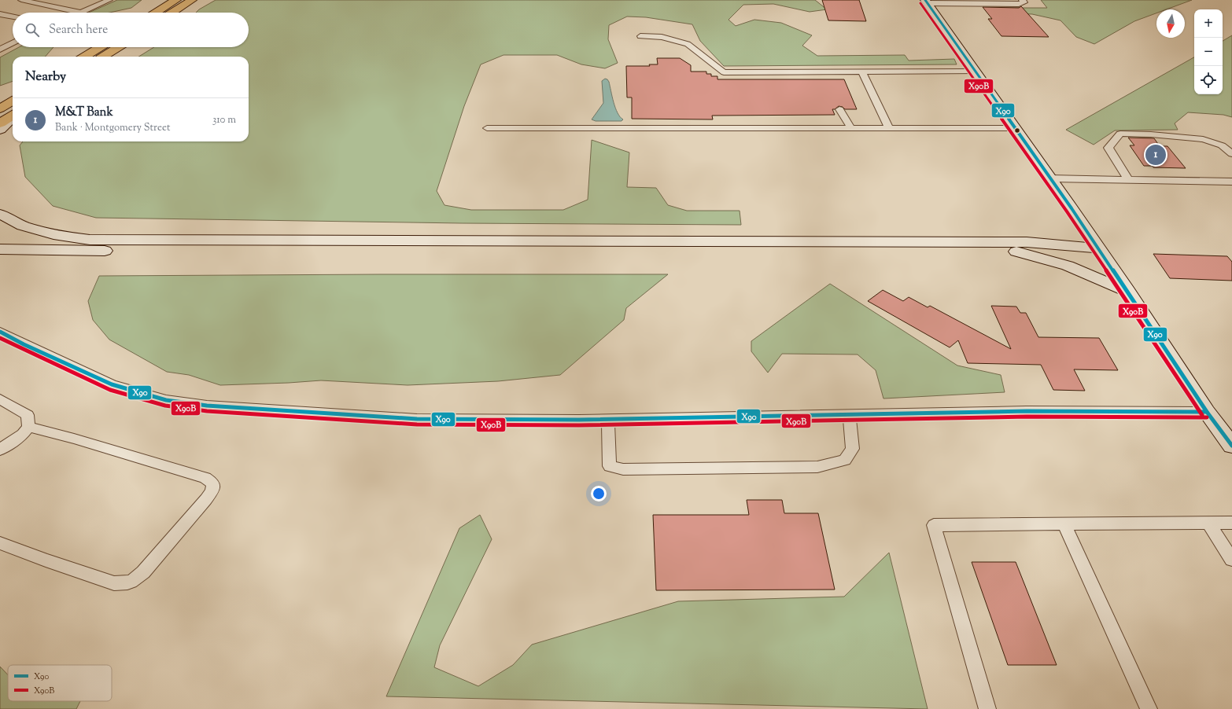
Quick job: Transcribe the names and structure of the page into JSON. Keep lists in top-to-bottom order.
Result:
{
  "lines": ["transit line X90", "transit line X90B"],
  "legend": ["X90", "X90B"],
  "north": "bottom",
  "page": {
    "map_buttons": ["+", "−"],
    "search": "Search here",
    "heading": "Nearby",
    "list": [
      {
        "mark": "1",
        "name": "M&T Bank",
        "note": "Bank · Montgomery Street",
        "value": "310 m"
      }
    ],
    "pins": "1"
  }
}
